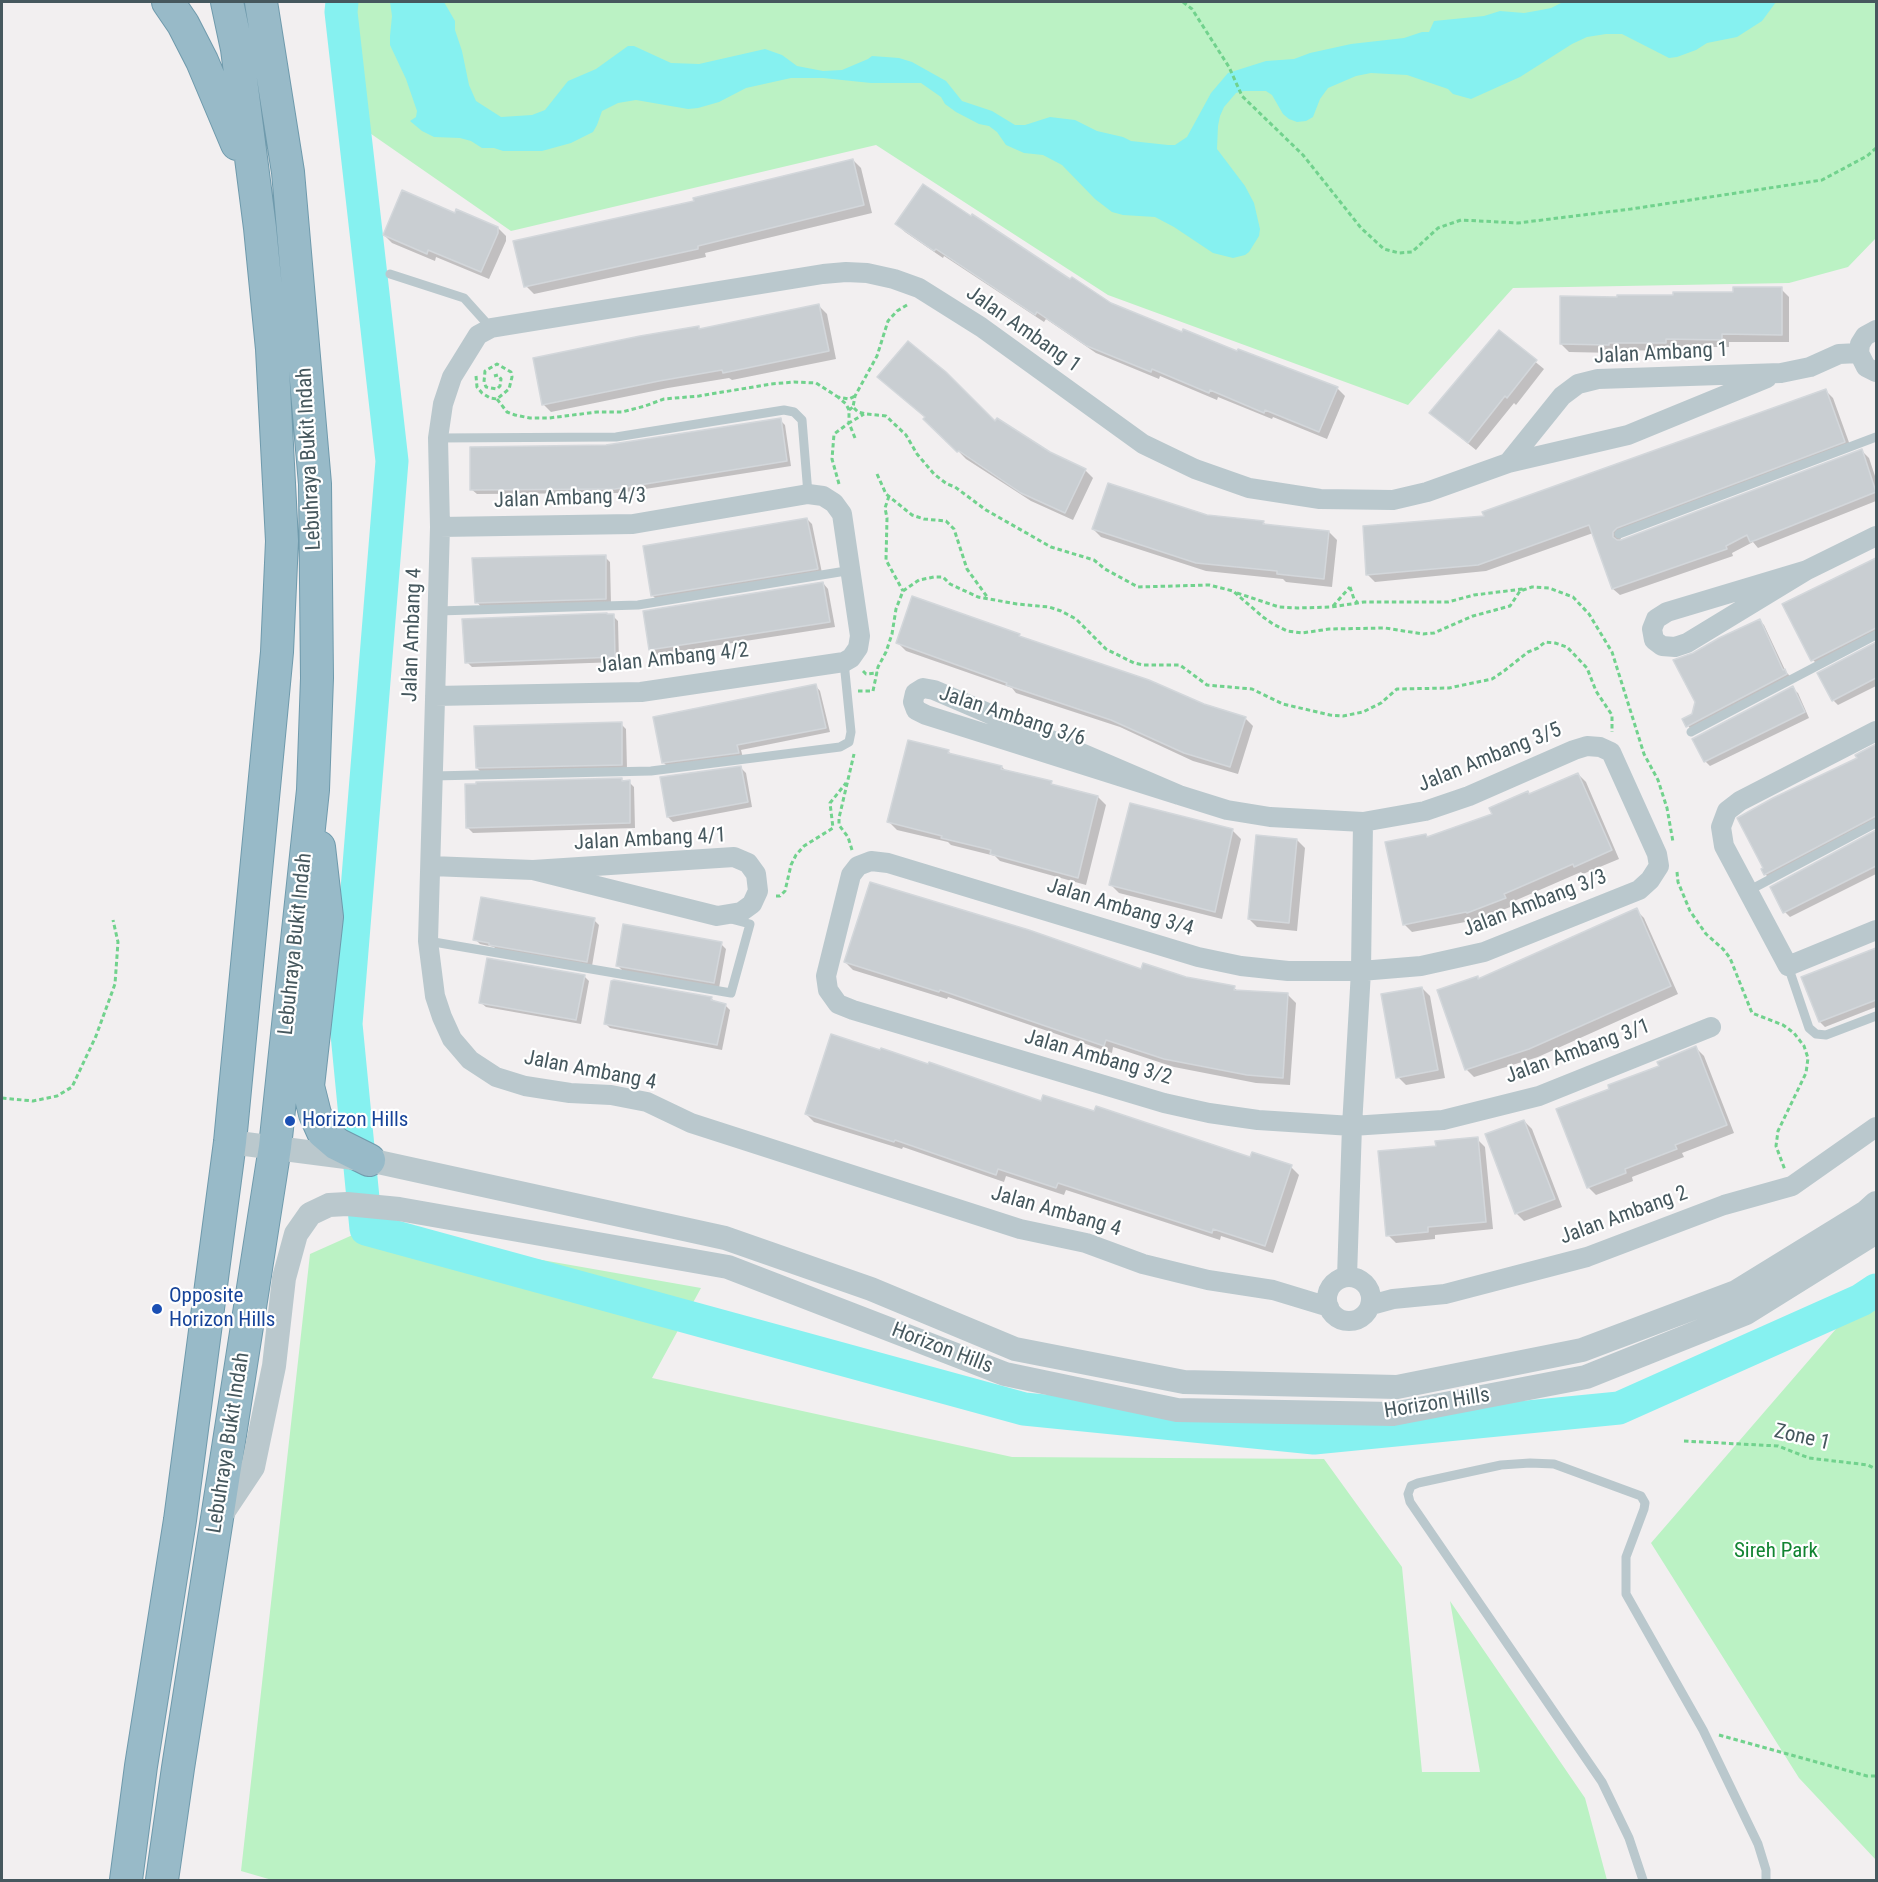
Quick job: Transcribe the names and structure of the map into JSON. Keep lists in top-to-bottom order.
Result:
{
  "streets": {
    "highway": ["Lebuhraya Bukit Indah"],
    "street": [
      "Jalan Ambang 1",
      "Jalan Ambang 4/3",
      "Jalan Ambang 4",
      "Jalan Ambang 4/2",
      "Jalan Ambang 3/6",
      "Jalan Ambang 3/5",
      "Jalan Ambang 4/1",
      "Jalan Ambang 3/3",
      "Jalan Ambang 3/4",
      "Jalan Ambang 3/1",
      "Jalan Ambang 3/2",
      "Jalan Ambang 2",
      "Horizon Hills"
    ],
    "path": ["Zone 1"]
  },
  "crossings": [
    ["Jalan Ambang 1", "Jalan Ambang 4"],
    ["Lebuhraya Bukit Indah", "Horizon Hills"],
    ["Jalan Ambang 4/3", "Jalan Ambang 4"],
    ["Jalan Ambang 4", "Jalan Ambang 4/2"],
    ["Jalan Ambang 4", "Jalan Ambang 4/1"],
    ["Jalan Ambang 4", "Jalan Ambang 2"],
    ["Jalan Ambang 3/6", "Jalan Ambang 3/5"],
    ["Jalan Ambang 3/5", "Jalan Ambang 3/3"],
    ["Jalan Ambang 3/3", "Jalan Ambang 3/4"],
    ["Jalan Ambang 3/4", "Jalan Ambang 3/2"],
    ["Jalan Ambang 3/1", "Jalan Ambang 3/2"]
  ],
  "parks": ["Sireh Park"],
  "places": ["Horizon Hills", "Opposite Horizon Hills"]
}
